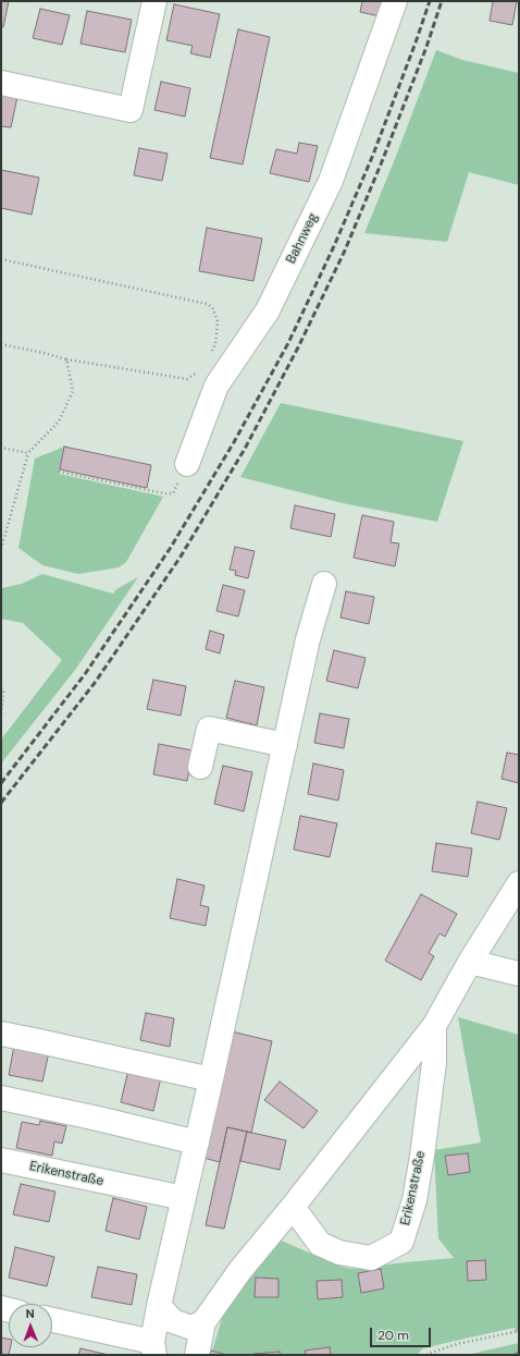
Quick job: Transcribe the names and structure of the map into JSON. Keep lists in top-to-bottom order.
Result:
{
  "streets": {
    "street": ["Bahnweg", "Erikenstraße"]
  },
  "scale_bar": "20 m",
  "north": "top"
}
